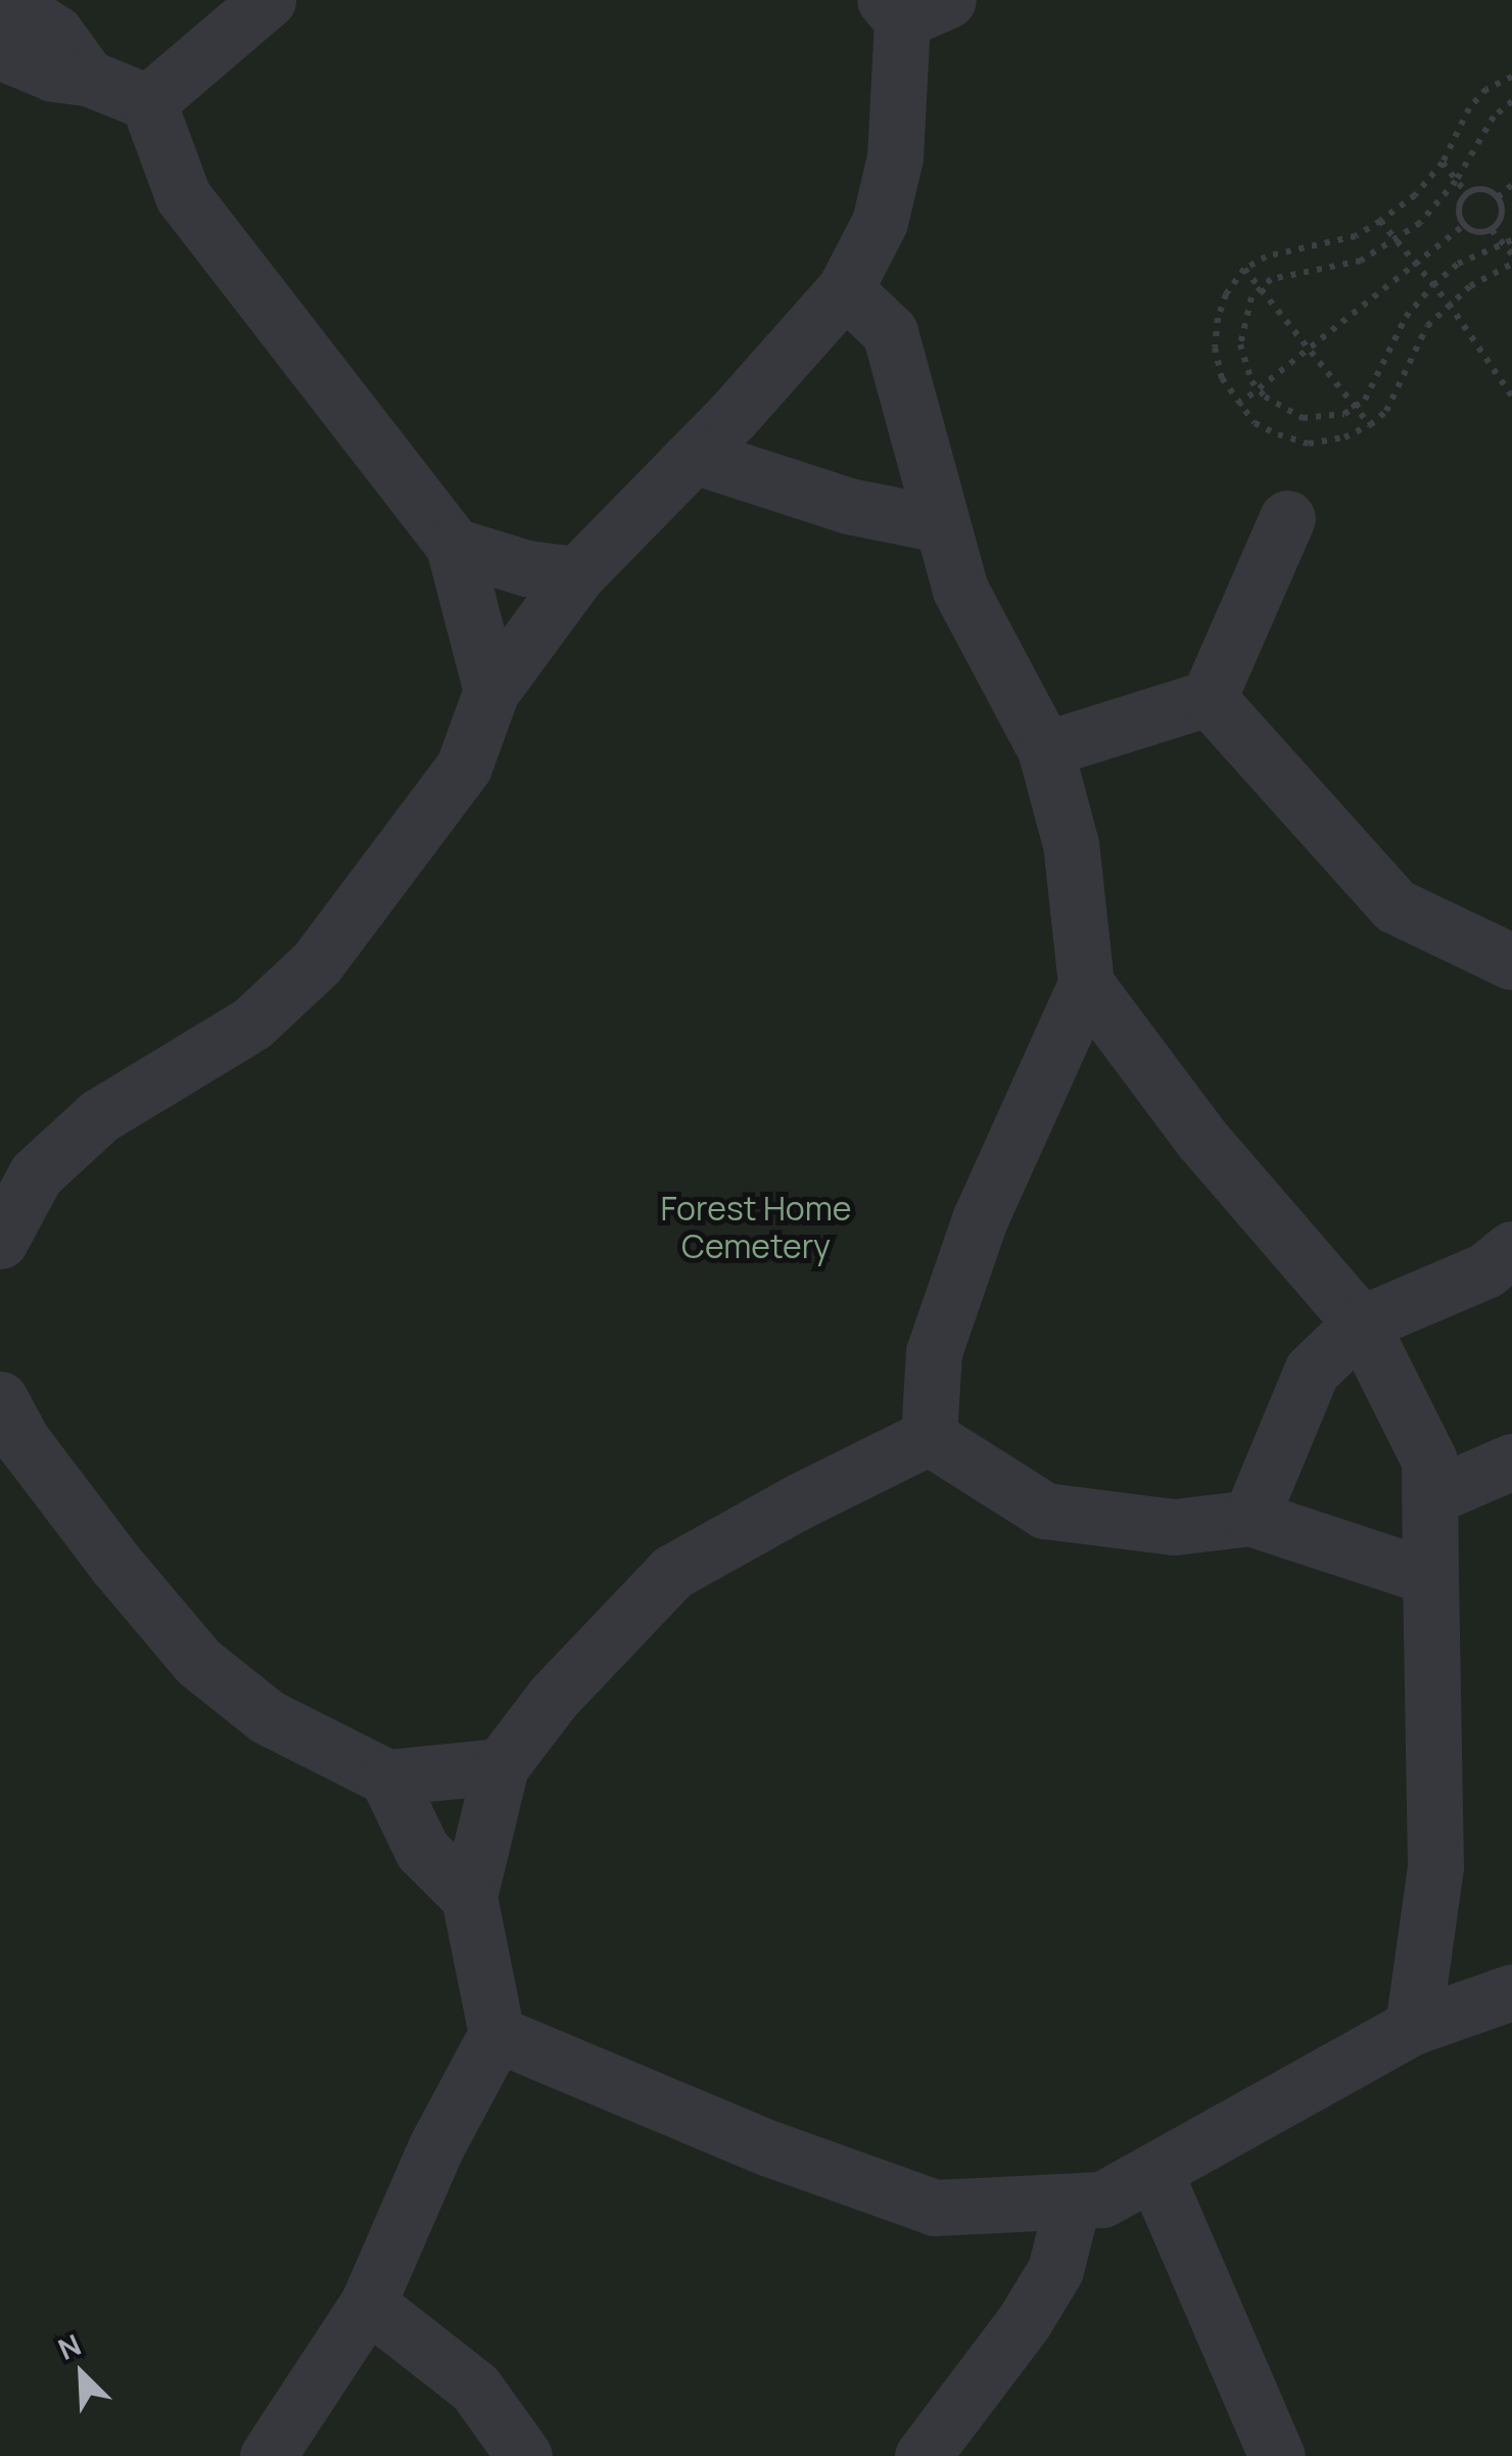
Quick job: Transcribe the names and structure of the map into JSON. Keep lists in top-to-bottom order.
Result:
{
  "parks": ["Forest Home Cemetery"],
  "north": "top left"
}
